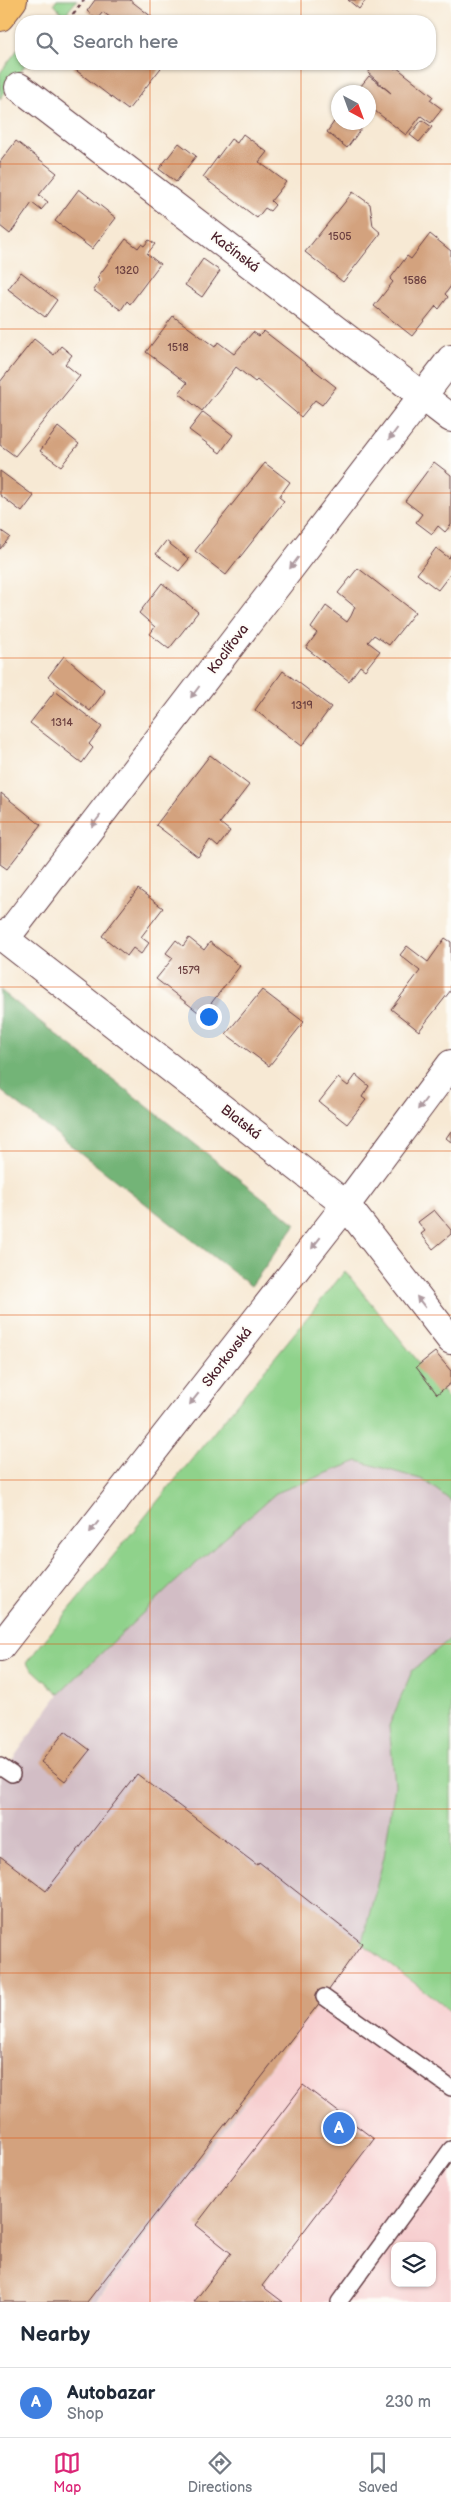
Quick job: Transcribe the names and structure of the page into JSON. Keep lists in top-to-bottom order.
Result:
{
  "streets": {
    "street": [
      "Kačínská",
      "Koclířova",
      "Blatská",
      "Skorkovská"
    ]
  },
  "crossings": [
    ["Kačínská", "Koclířova"],
    ["Koclířova", "Blatská"],
    ["Blatská", "Skorkovská"]
  ],
  "one_way": ["Koclířova", "Skorkovská"],
  "house_numbers": [
    "1505",
    "1320",
    "1586",
    "1518",
    "1319",
    "1314",
    "1579"
  ],
  "north": "bottom right",
  "page": {
    "search": "Search here",
    "pins": "A",
    "heading": "Nearby",
    "list": [
      {
        "mark": "A",
        "name": "Autobazar",
        "note": "Shop",
        "value": "230 m"
      }
    ],
    "nav": ["Map", "Directions", "Saved"]
  }
}
